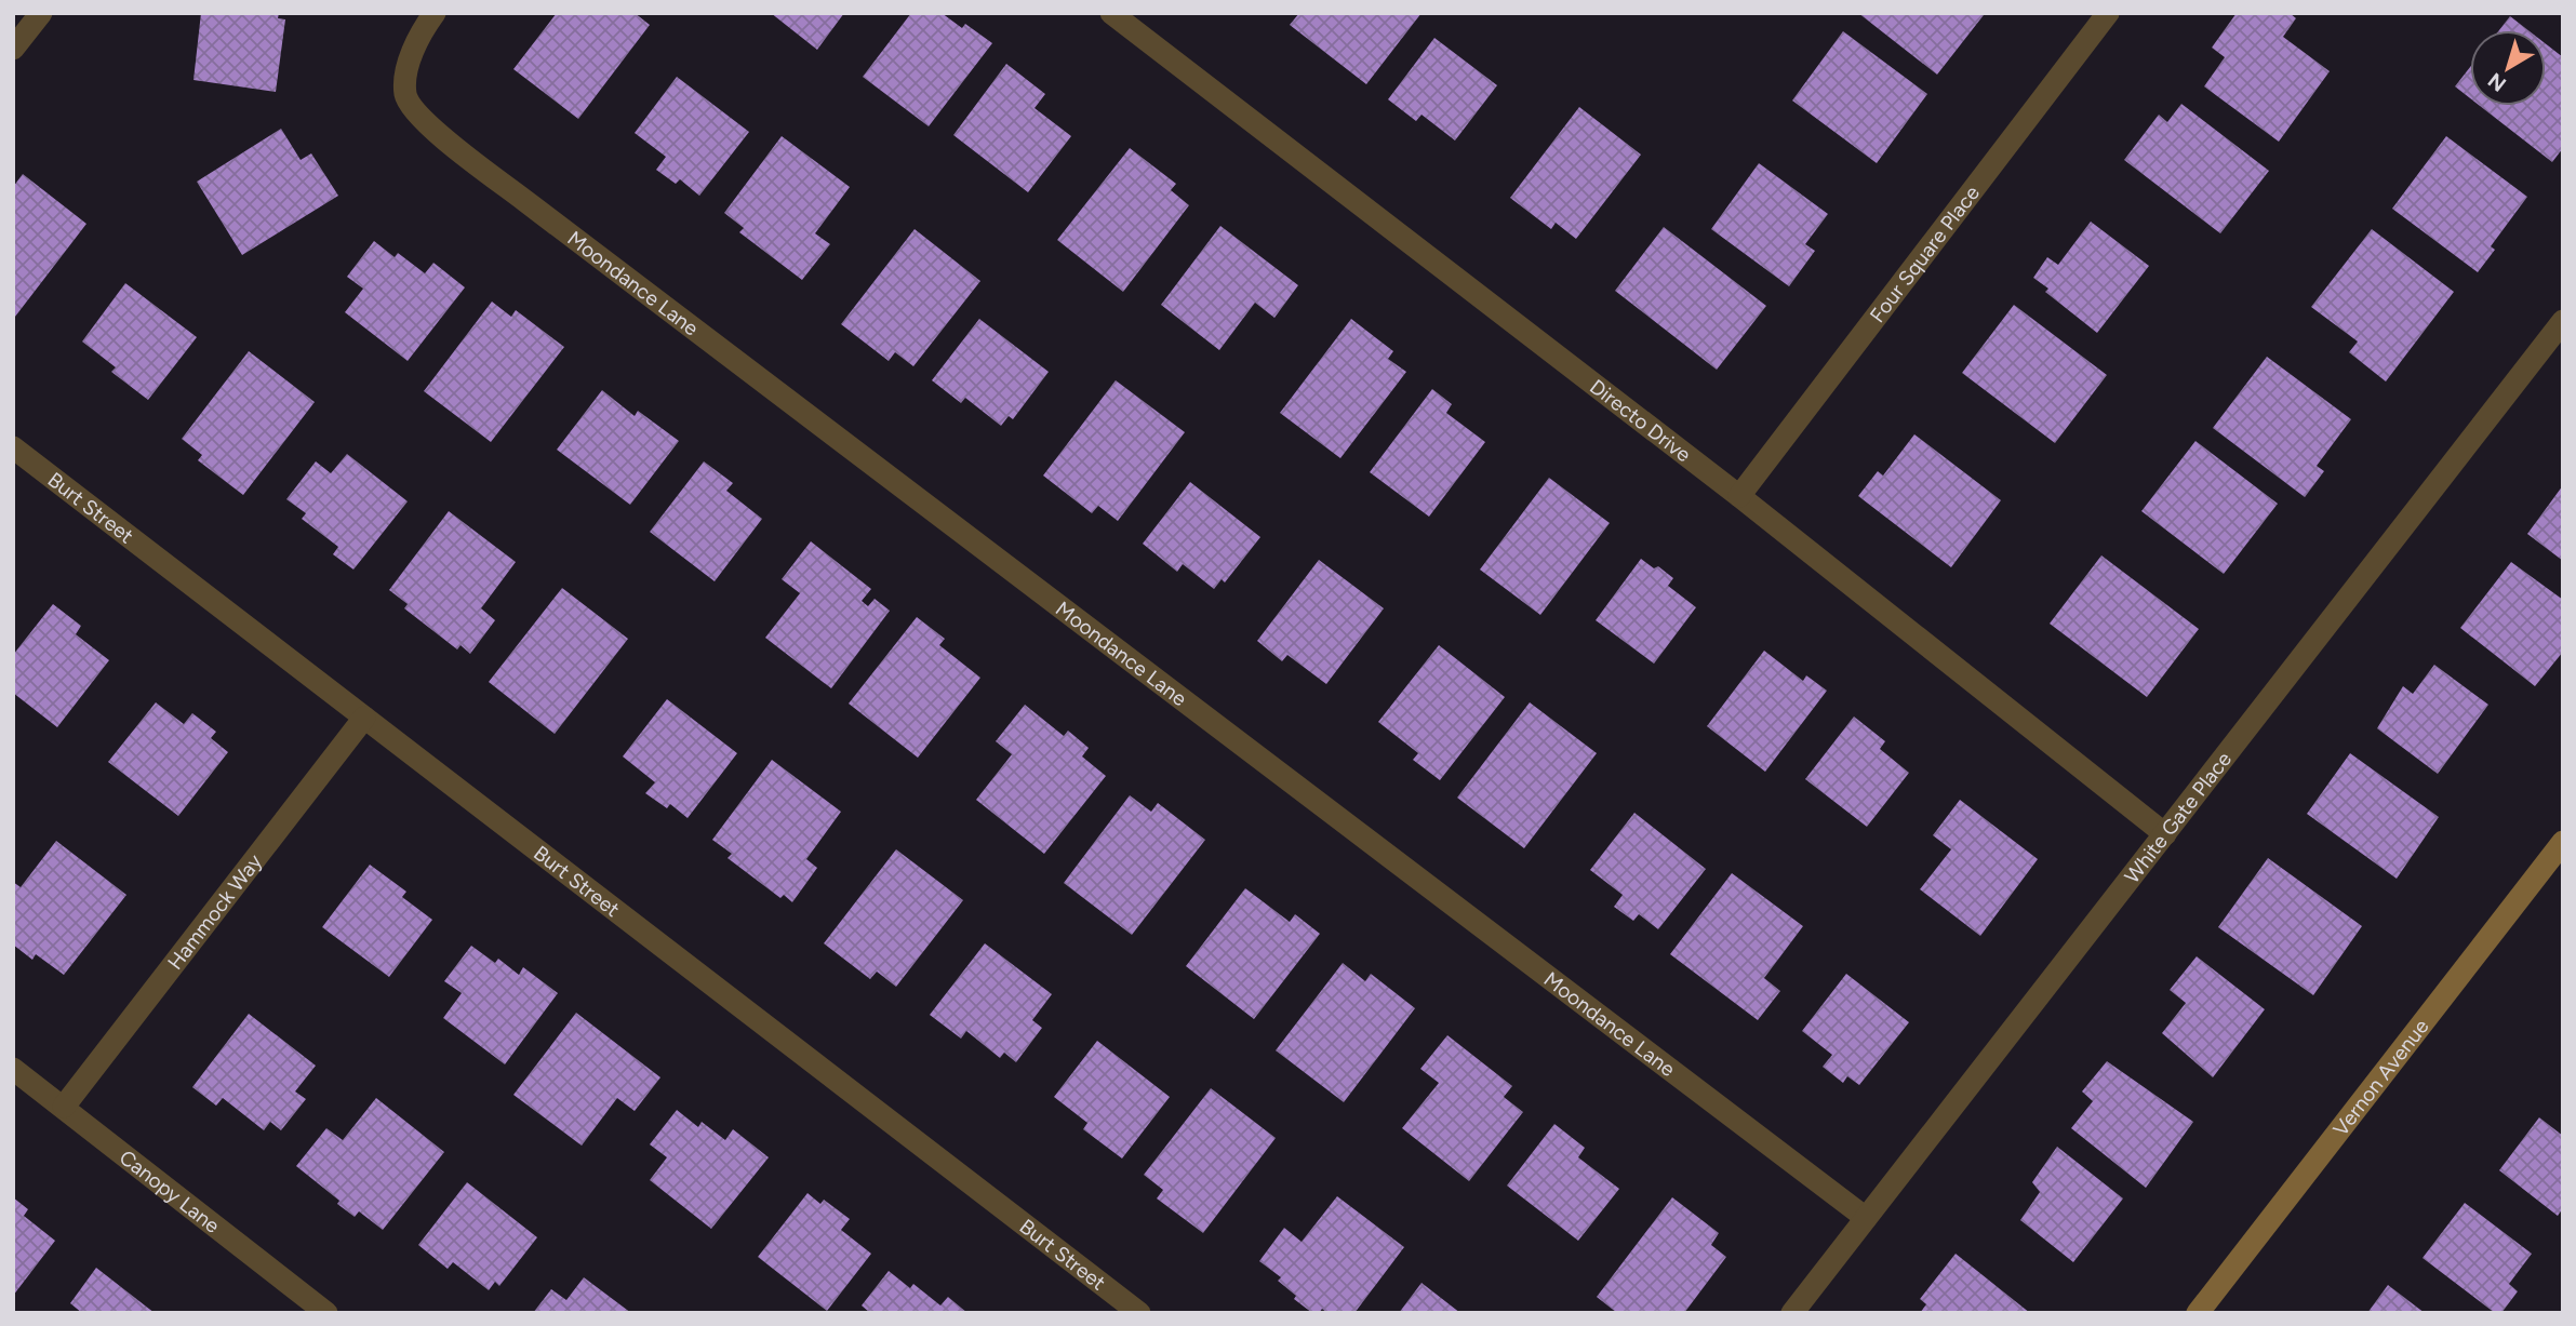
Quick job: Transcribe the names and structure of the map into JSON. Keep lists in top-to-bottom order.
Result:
{
  "streets": {
    "street": [
      "Four Square Place",
      "Moondance Lane",
      "Directo Drive",
      "Burt Street",
      "White Gate Place",
      "Hammock Way",
      "Vernon Avenue",
      "Canopy Lane"
    ]
  },
  "crossings": [
    ["Four Square Place", "Directo Drive"],
    ["Moondance Lane", "White Gate Place"],
    ["Directo Drive", "White Gate Place"],
    ["Burt Street", "Hammock Way"],
    ["Hammock Way", "Canopy Lane"]
  ],
  "north": "bottom left"
}
